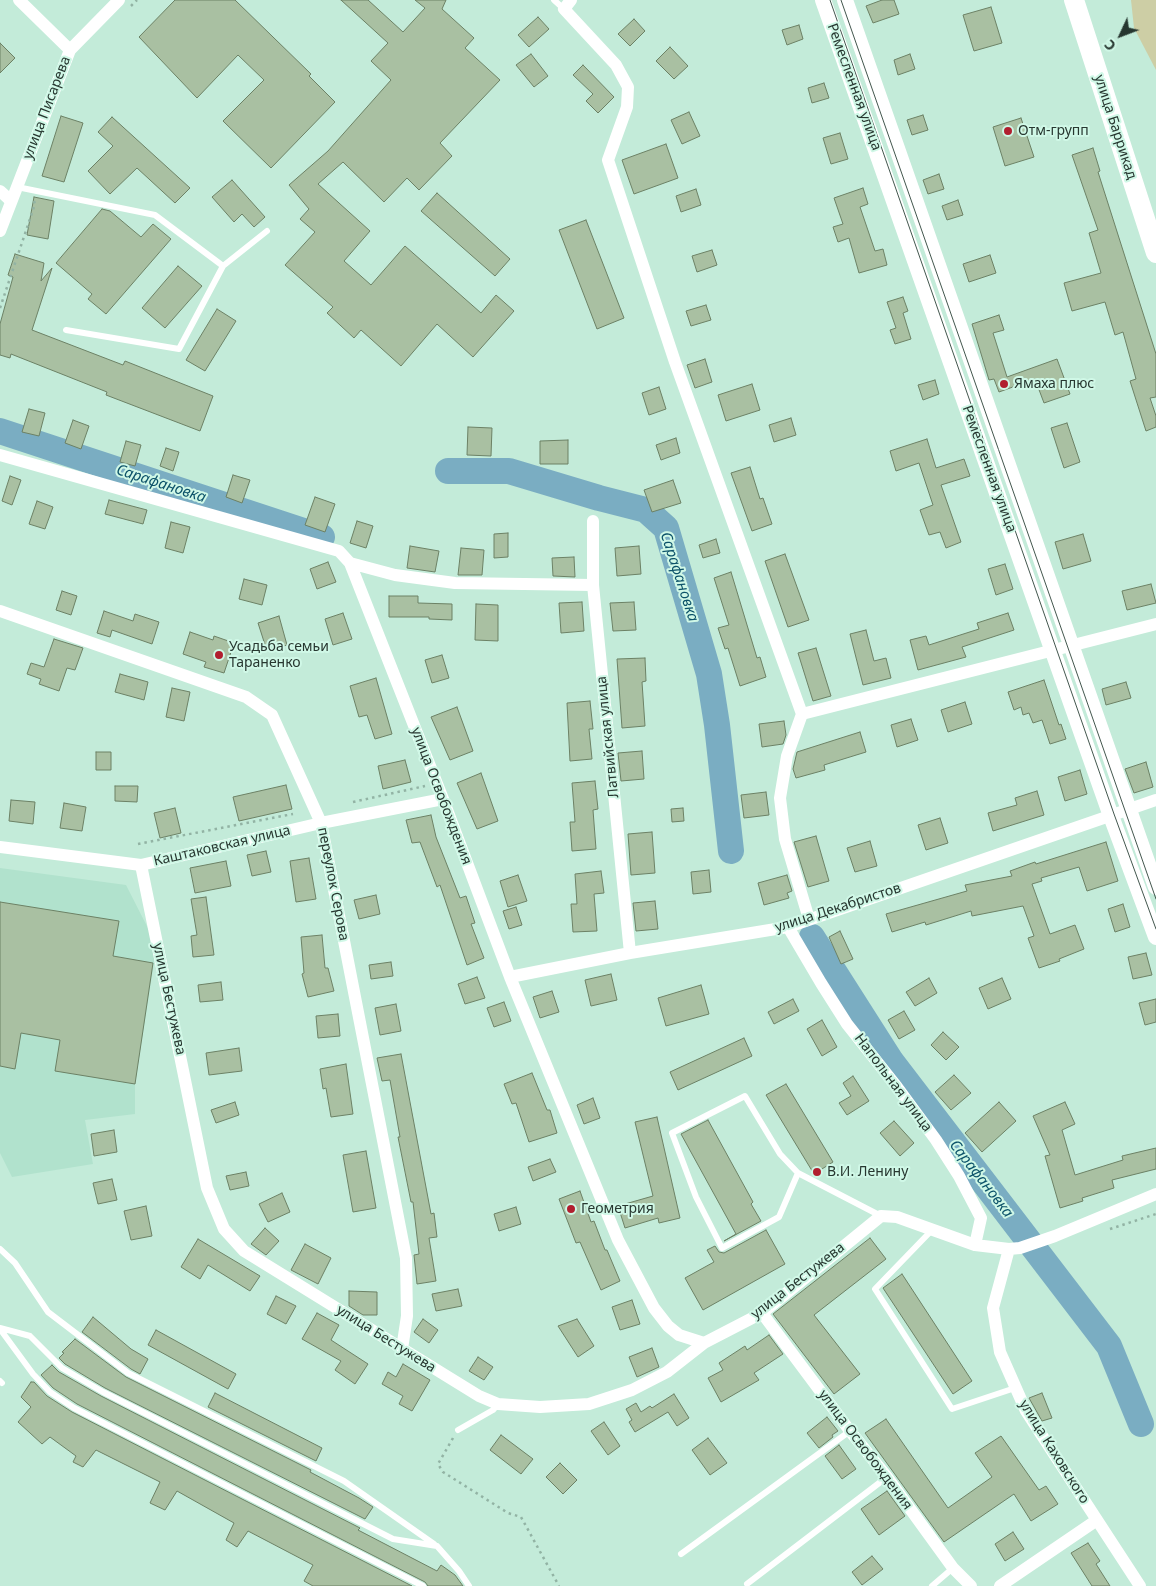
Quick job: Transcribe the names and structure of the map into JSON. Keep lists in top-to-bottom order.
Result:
{
  "streets": {
    "main road": ["улица Баррикад"],
    "street": [
      "Ремесленная улица",
      "улица Писарева",
      "Латвийская улица",
      "улица Освобождения",
      "Каштаковская улица",
      "переулок Серова",
      "улица Декабристов",
      "улица Бестужева",
      "Напольная улица",
      "улица Каховского"
    ]
  },
  "crossings": [
    ["Ремесленная улица", "улица Декабристов"],
    ["Латвийская улица", "улица Декабристов"],
    ["улица Освобождения", "Каштаковская улица"],
    ["улица Освобождения", "улица Декабристов"],
    ["улица Освобождения", "улица Бестужева"],
    ["Каштаковская улица", "переулок Серова"],
    ["Каштаковская улица", "улица Бестужева"],
    ["переулок Серова", "улица Бестужева"],
    ["улица Декабристов", "Напольная улица"]
  ],
  "water": ["Сарафановка"],
  "places": [
    "Отм-групп",
    "Ямаха плюс",
    "Усадьба семьи Тараненко",
    "В.И. Ленину",
    "Геометрия"
  ],
  "north": "bottom left"
}
